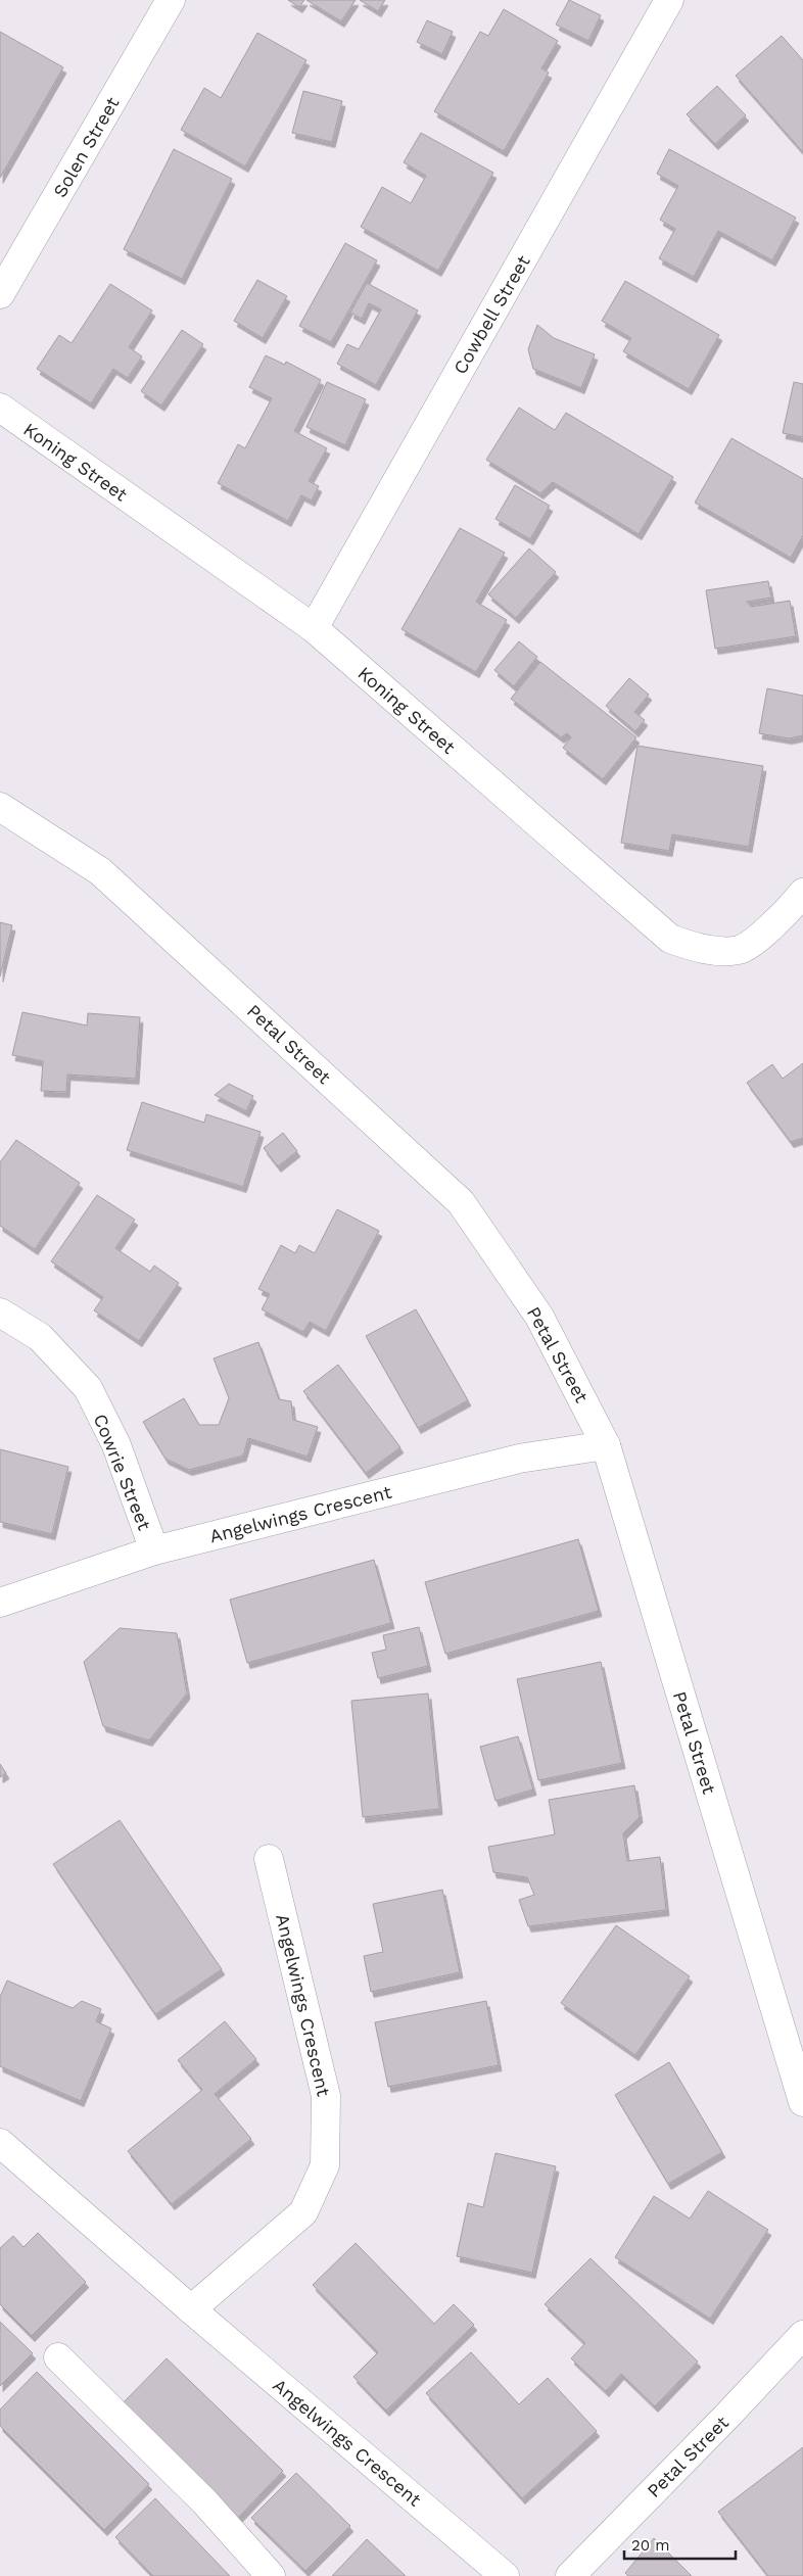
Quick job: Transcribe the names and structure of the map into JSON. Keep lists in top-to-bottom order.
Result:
{
  "streets": {
    "street": [
      "Solen Street",
      "Cowbell Street",
      "Koning Street",
      "Petal Street",
      "Cowrie Street",
      "Angelwings Crescent"
    ]
  },
  "crossings": [
    ["Cowbell Street", "Koning Street"],
    ["Petal Street", "Angelwings Crescent"],
    ["Cowrie Street", "Angelwings Crescent"]
  ],
  "scale_bar": "20 m"
}
